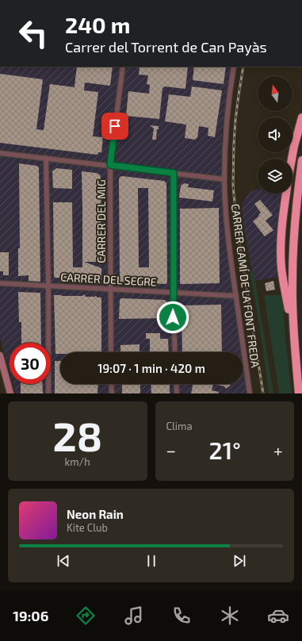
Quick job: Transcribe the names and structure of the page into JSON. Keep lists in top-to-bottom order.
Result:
{
  "streets": {
    "street": ["CARRER DEL MIG", "CARRER DEL SEGRE", "CARRER CAMÍ DE LA FONT FREDA"]
  },
  "crossings": [
    ["CARRER DEL MIG", "CARRER DEL SEGRE"],
    ["CARRER DEL SEGRE", "CARRER CAMÍ DE LA FONT FREDA"]
  ],
  "north": "top",
  "page": {
    "turn": ["240 m", "Carrer del Torrent de Can Payàs"],
    "limit": "30",
    "trip": "19:07 · 1 min · 420 m",
    "tile": [
      ["28", "km/h"],
      "Clima"
    ],
    "heat": ["−", "21°", "+"],
    "song": ["Neon Rain", "Kite Club"],
    "tabs": "19:06"
  }
}
